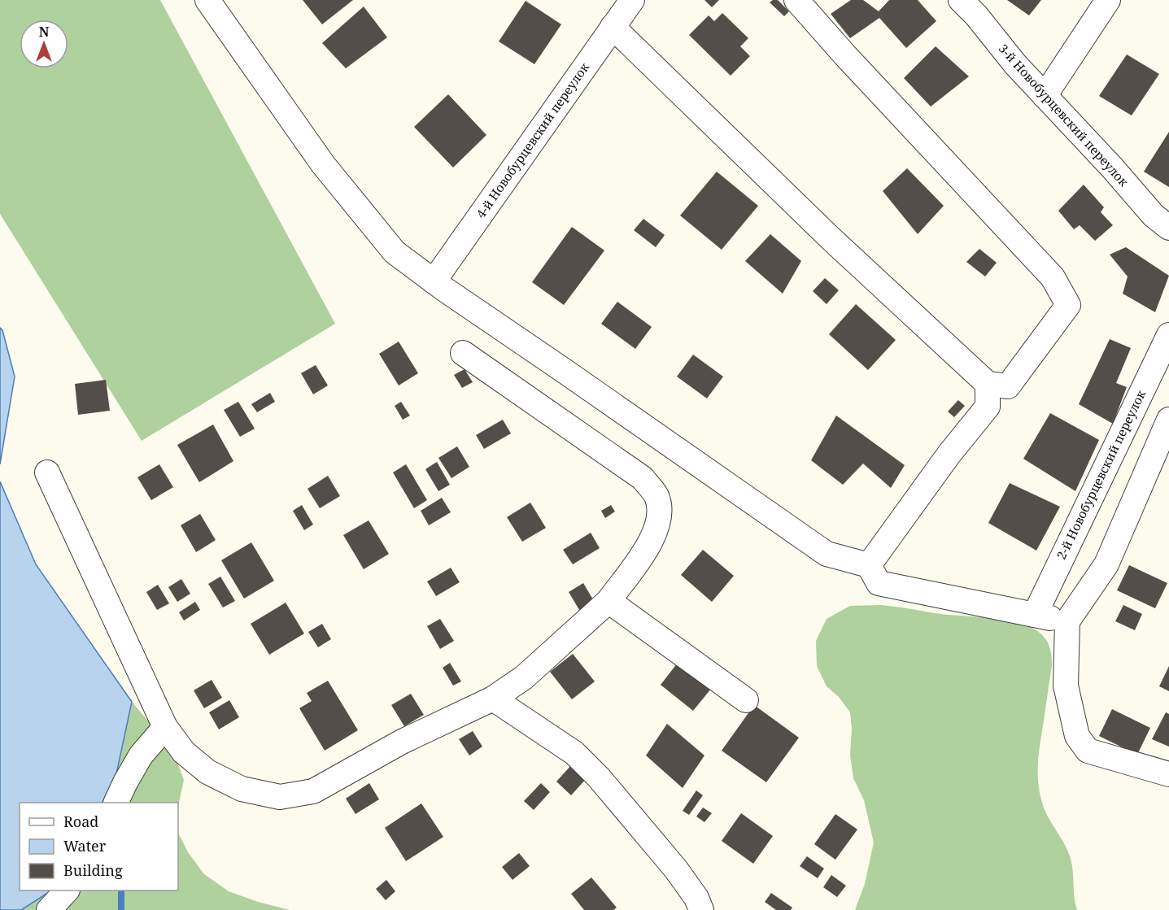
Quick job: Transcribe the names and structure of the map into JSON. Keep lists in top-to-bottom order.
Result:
{
  "streets": {
    "street": ["3-й Новобурцевский переулок", "4-й Новобурцевский переулок", "2-й Новобурцевский переулок"]
  },
  "legend": ["Road", "Water", "Building"],
  "north": "top"
}
